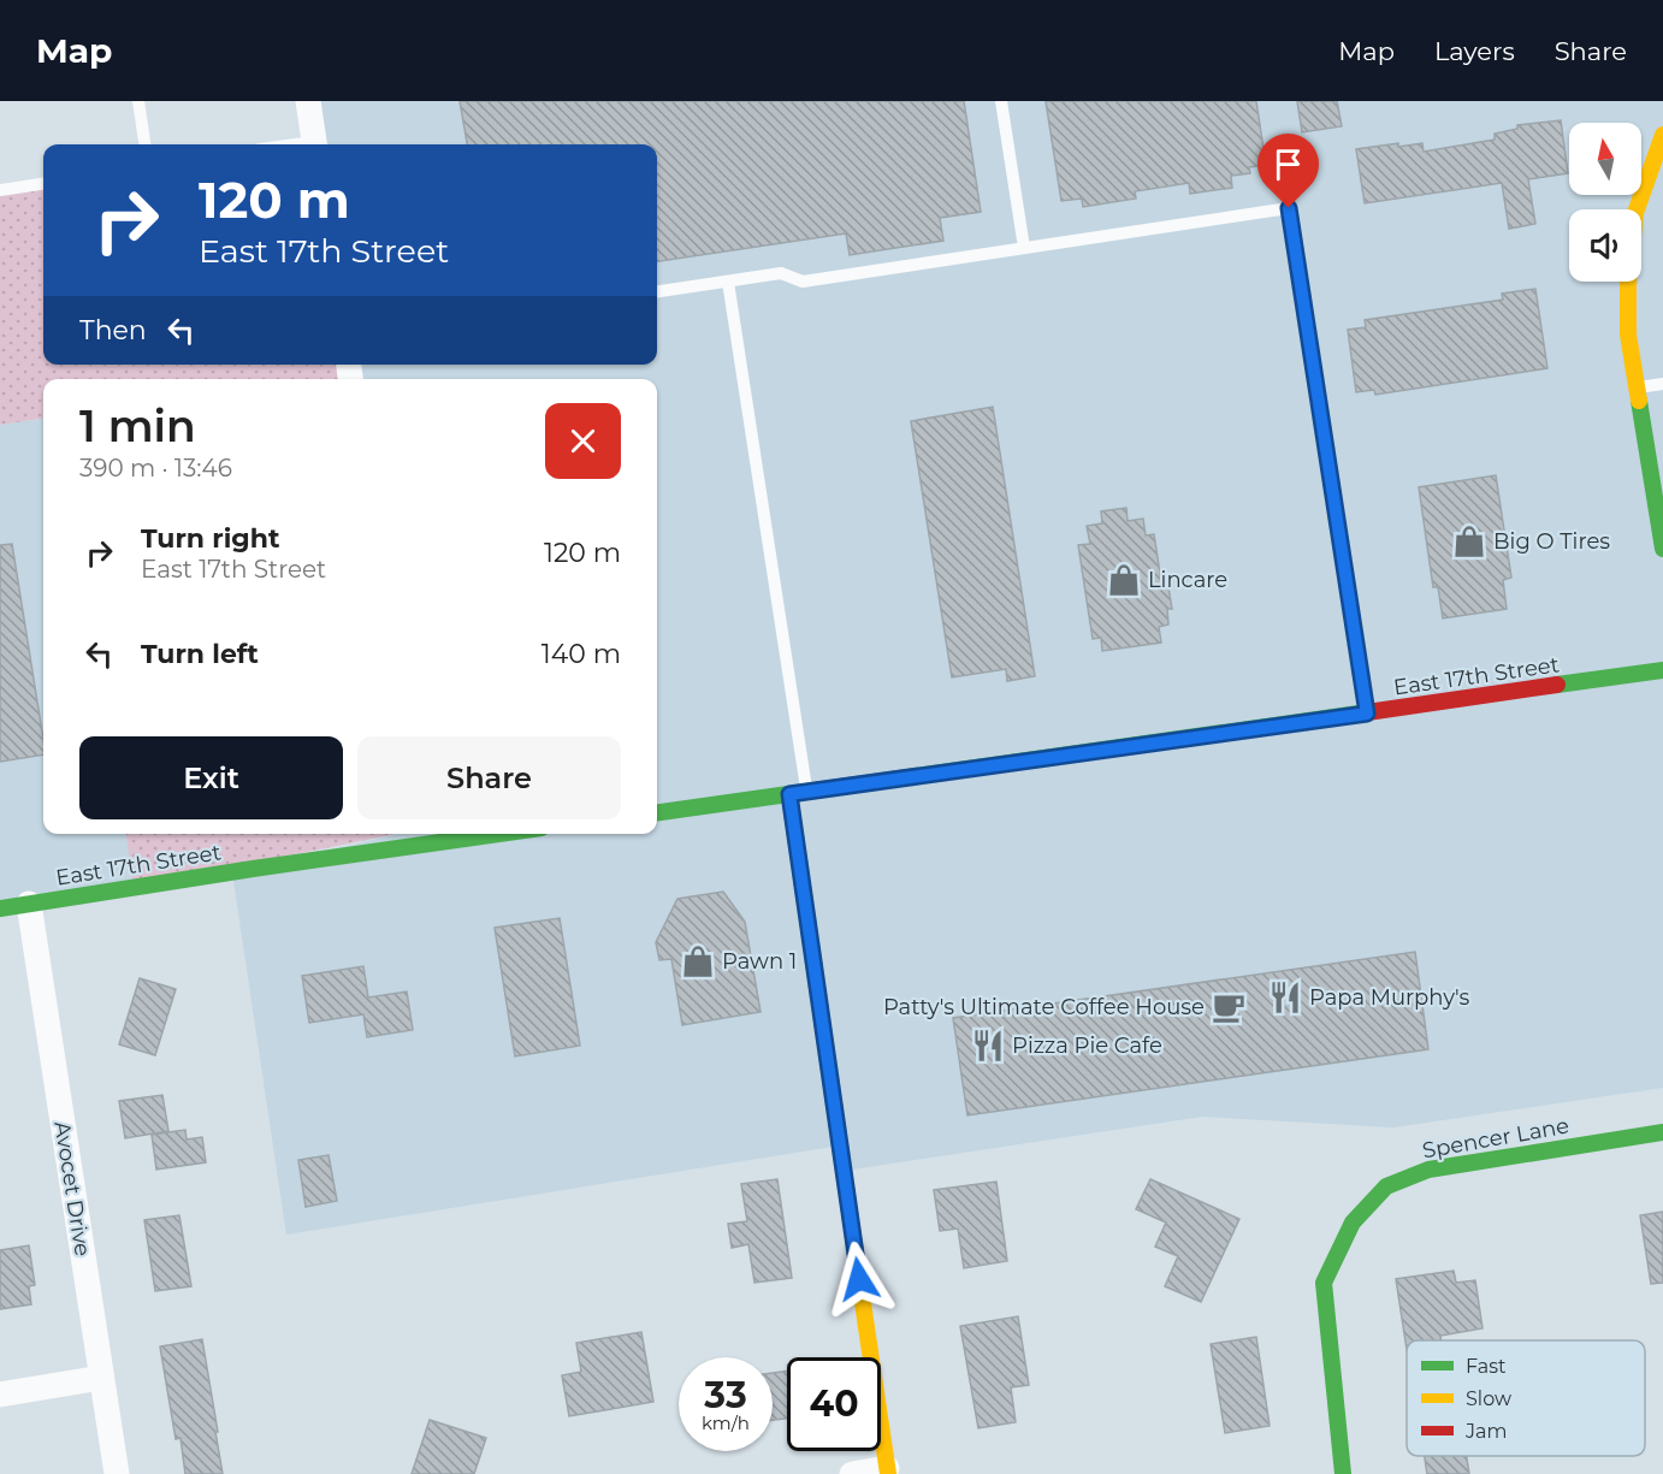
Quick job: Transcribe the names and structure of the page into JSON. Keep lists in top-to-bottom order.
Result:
{
  "streets": {
    "street": ["East 17th Street", "Spencer Lane", "Avocet Drive"]
  },
  "crossings": [
    ["East 17th Street", "Avocet Drive"]
  ],
  "places": {
    "shop": ["Big O Tires", "Lincare", "Pawn 1"],
    "restaurant": ["Papa Murphy's", "Pizza Pie Cafe"],
    "cafe": ["Patty's Ultimate Coffee House"]
  },
  "legend": ["Fast", "Slow", "Jam"],
  "north": "top",
  "page": {
    "header": "Map",
    "nav": ["Map", "Layers", "Share"],
    "turn": ["120 m", "East 17th Street"],
    "then": "Then",
    "heading": ["1 min", "390 m · 13:46"],
    "list": [
      {
        "name": "Turn right",
        "note": "East 17th Street",
        "value": "120 m"
      },
      {
        "name": "Turn left",
        "value": "140 m"
      }
    ],
    "buttons": ["Exit", "Share"],
    "speed": "33 km/h",
    "limit": "40"
  }
}
